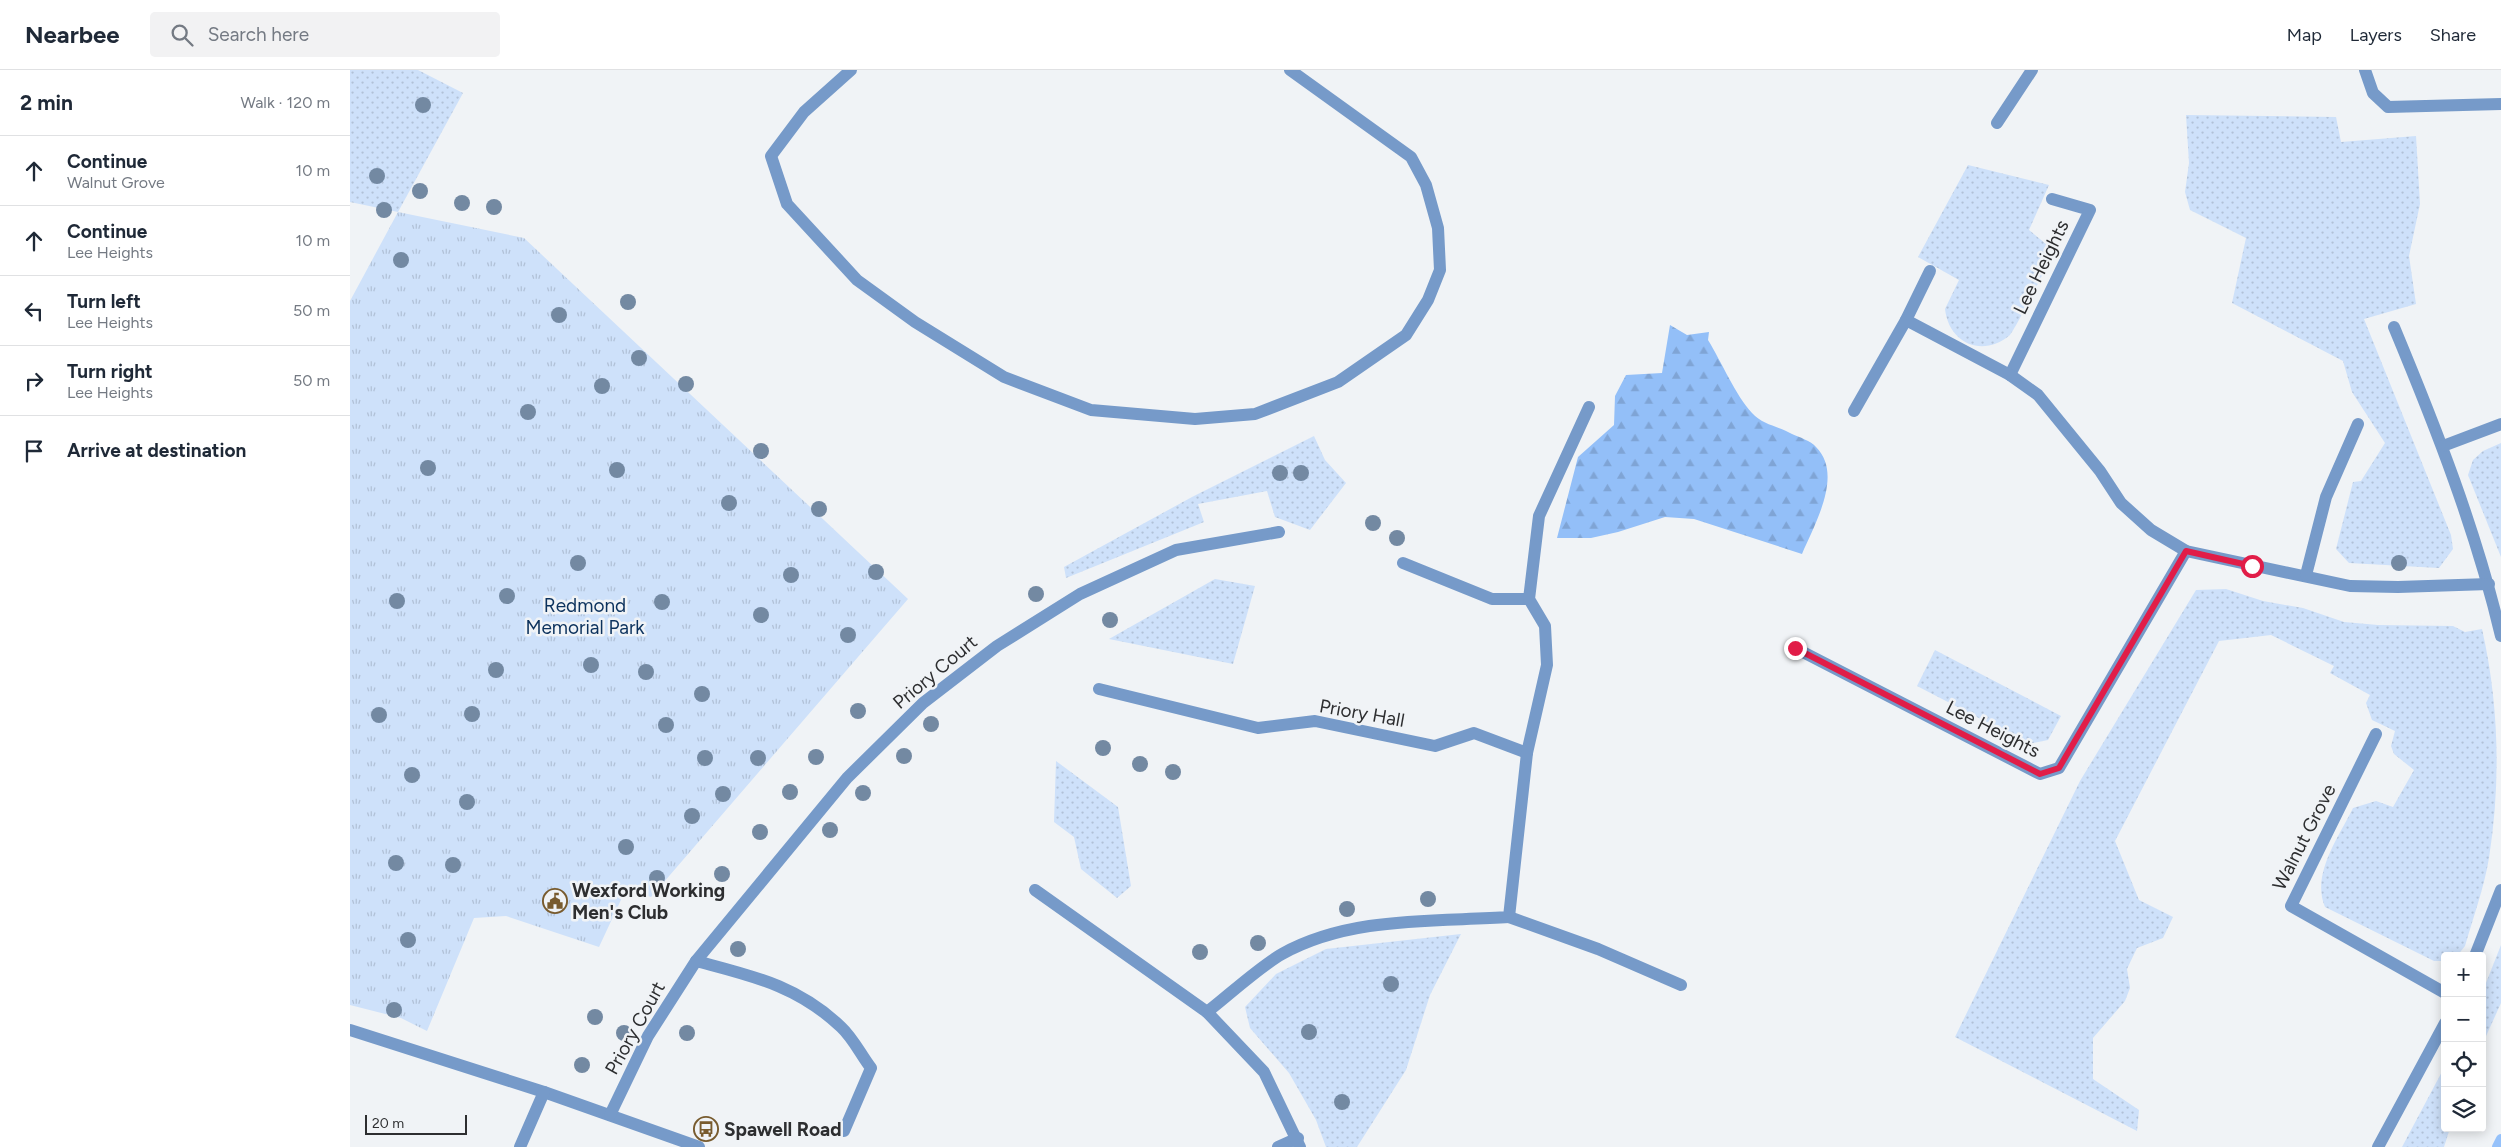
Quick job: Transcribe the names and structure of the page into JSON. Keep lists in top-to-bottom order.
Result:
{
  "streets": {
    "street": [
      "Lee Heights",
      "Priory Court",
      "Priory Hall",
      "Walnut Grove"
    ]
  },
  "parks": ["Redmond Memorial Park"],
  "places": {
    "public building": ["Wexford Working Men's Club"],
    "bus stop": ["Spawell Road"]
  },
  "scale_bar": "20 m",
  "page": {
    "header": "Nearbee",
    "search": "Search here",
    "nav": ["Map", "Layers", "Share"],
    "heading": ["2 min", "Walk · 120 m"],
    "list": [
      ["Continue", "Walnut Grove", "10 m"],
      ["Continue", "Lee Heights", "10 m"],
      ["Turn left", "Lee Heights", "50 m"],
      ["Turn right", "Lee Heights", "50 m"],
      "Arrive at destination"
    ],
    "map_buttons": ["+", "−"],
    "scale": "20 m"
  }
}
